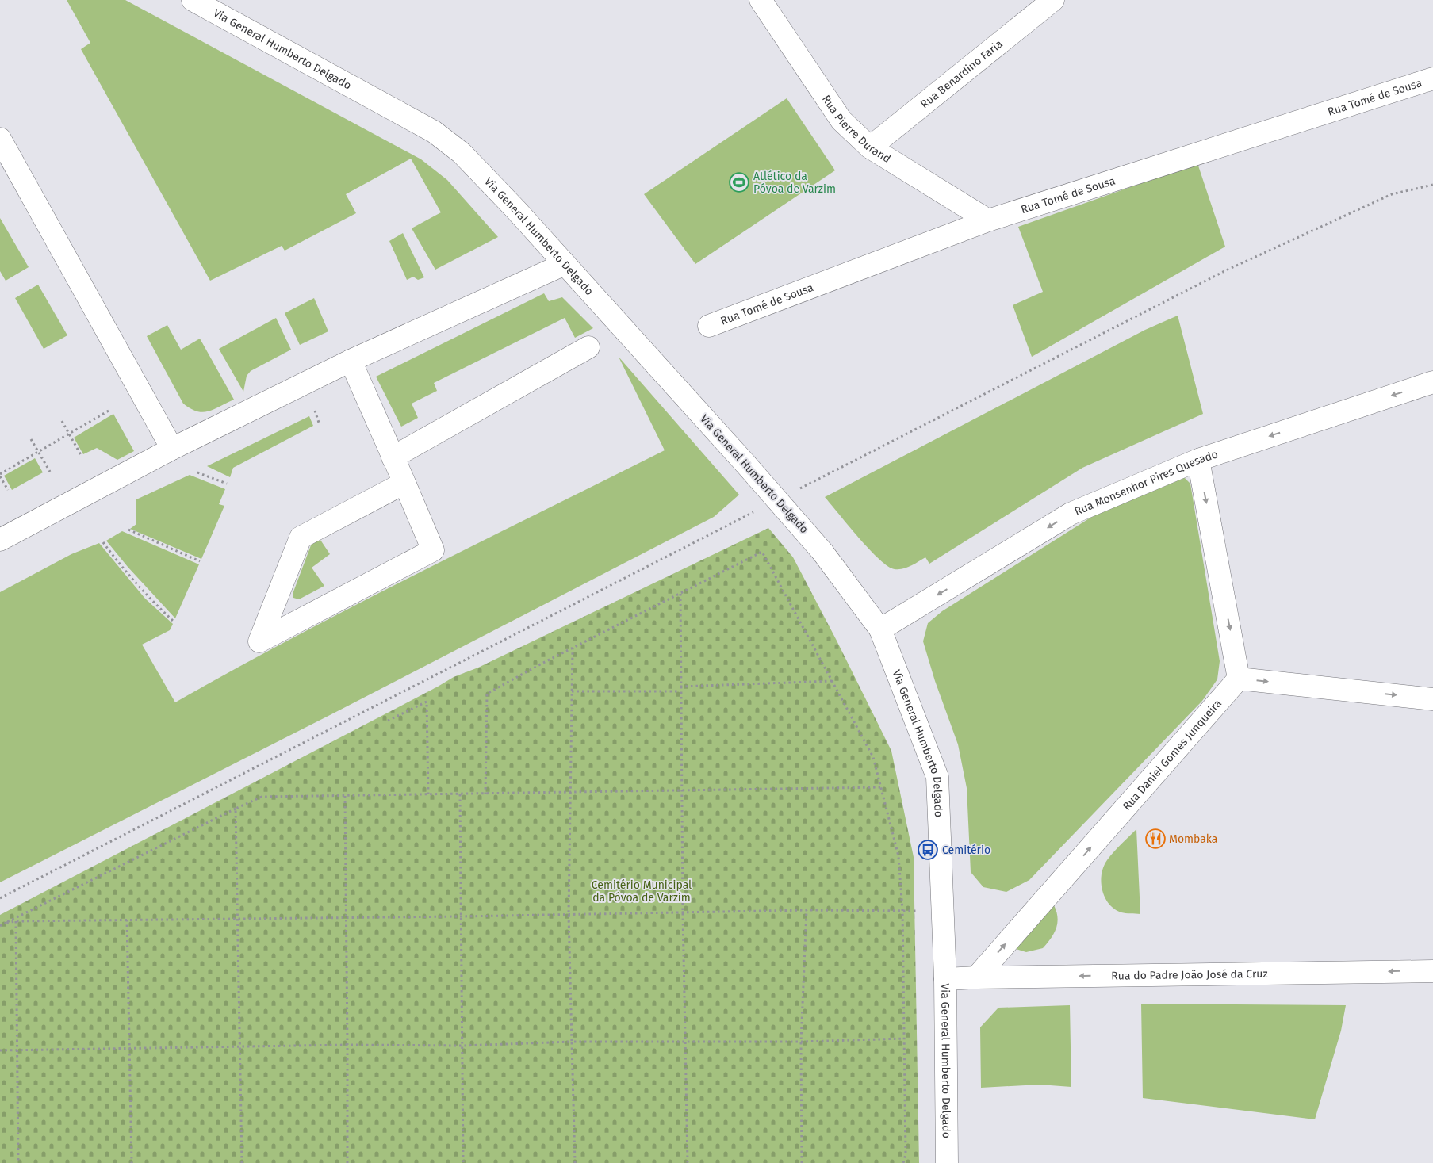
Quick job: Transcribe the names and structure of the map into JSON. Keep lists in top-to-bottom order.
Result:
{
  "streets": {
    "street": [
      "Via General Humberto Delgado",
      "Rua Benardino Faria",
      "Rua Tomé de Sousa",
      "Rua Pierre Durand",
      "Rua Monsenhor Pires Quesado",
      "Rua Daniel Gomes Junqueira",
      "Rua do Padre João José da Cruz"
    ]
  },
  "crossings": [
    ["Via General Humberto Delgado", "Rua Monsenhor Pires Quesado"],
    ["Via General Humberto Delgado", "Rua do Padre João José da Cruz"],
    ["Rua Benardino Faria", "Rua Pierre Durand"],
    ["Rua Tomé de Sousa", "Rua Pierre Durand"],
    ["Rua Daniel Gomes Junqueira", "Rua do Padre João José da Cruz"]
  ],
  "one_way": ["Rua Monsenhor Pires Quesado", "Rua Daniel Gomes Junqueira", "Rua do Padre João José da Cruz"],
  "parks": ["Cemitério Municipal da Póvoa de Varzim"],
  "places": {
    "sports": ["Atlético da Póvoa de Varzim"],
    "restaurant": ["Mombaka"],
    "bus stop": ["Cemitério"]
  }
}
